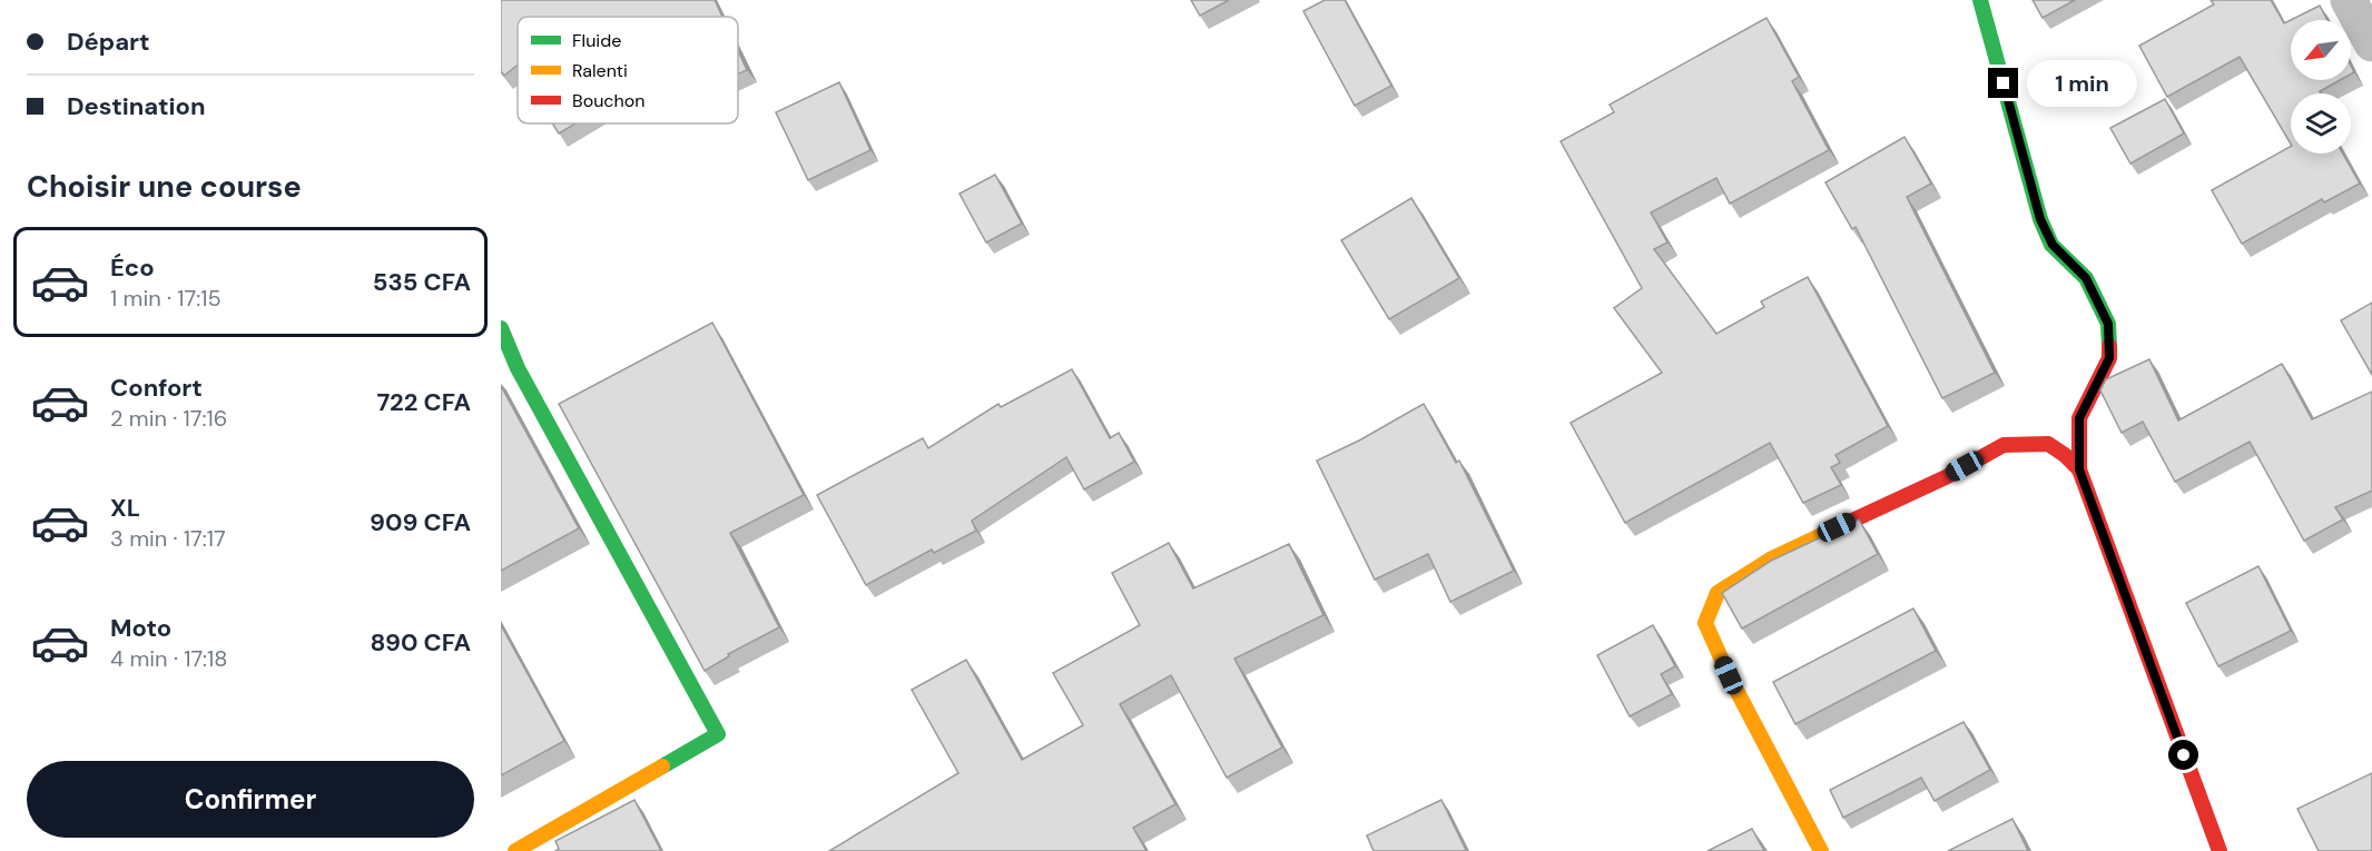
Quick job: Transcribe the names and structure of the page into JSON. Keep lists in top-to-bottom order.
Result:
{
  "legend": ["Fluide", "Ralenti", "Bouchon"],
  "north": "bottom left",
  "page": {
    "banner": ["Départ", "Destination"],
    "bubble": "1 min",
    "heading": "Choisir une course",
    "list": [
      {
        "name": "Éco",
        "note": "1 min · 17:15",
        "value": "535 CFA"
      },
      {
        "name": "Confort",
        "note": "2 min · 17:16",
        "value": "722 CFA"
      },
      {
        "name": "XL",
        "note": "3 min · 17:17",
        "value": "909 CFA"
      },
      {
        "name": "Moto",
        "note": "4 min · 17:18",
        "value": "890 CFA"
      }
    ],
    "buttons": "Confirmer"
  }
}
